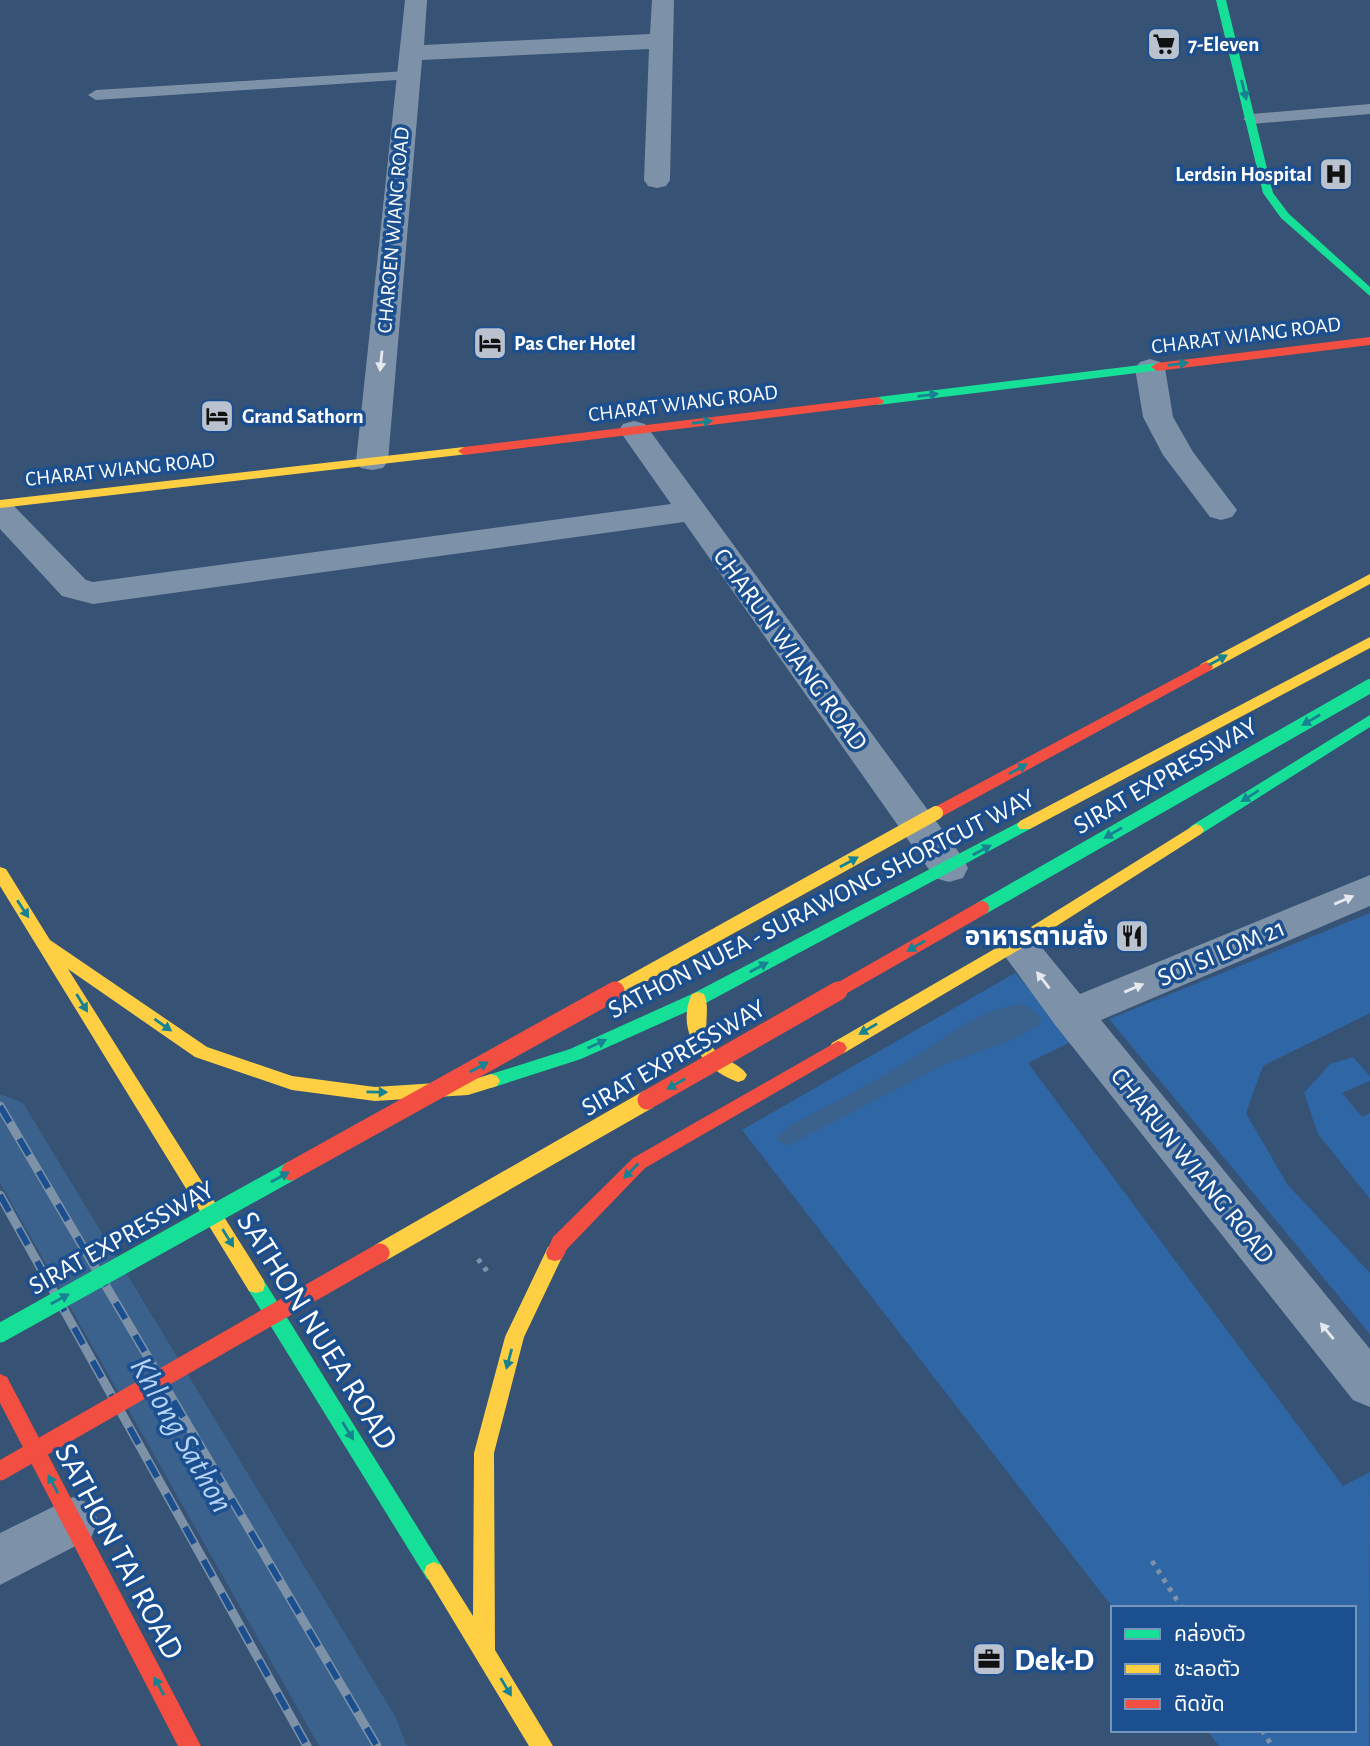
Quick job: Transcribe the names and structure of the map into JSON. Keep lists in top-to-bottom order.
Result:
{
  "streets": {
    "main road": [
      "CHARAT WIANG ROAD",
      "SIRAT EXPRESSWAY",
      "SATHON NUEA - SURAWONG SHORTCUT WAY",
      "SATHON NUEA ROAD",
      "SATHON TAI ROAD"
    ],
    "street": ["CHAROEN WIANG ROAD", "CHARUN WIANG ROAD", "SOI SI LOM 21"]
  },
  "crossings": [
    ["CHAROEN WIANG ROAD", "CHARAT WIANG ROAD"],
    ["CHARAT WIANG ROAD", "CHARUN WIANG ROAD"],
    ["CHARUN WIANG ROAD", "SATHON NUEA - SURAWONG SHORTCUT WAY"],
    ["CHARUN WIANG ROAD", "SOI SI LOM 21"],
    ["SATHON NUEA - SURAWONG SHORTCUT WAY", "SATHON NUEA ROAD"]
  ],
  "one_way": [
    "CHAROEN WIANG ROAD",
    "CHARAT WIANG ROAD",
    "CHARUN WIANG ROAD",
    "SOI SI LOM 21",
    "SATHON NUEA ROAD",
    "SATHON TAI ROAD"
  ],
  "water": ["Khlong Sathon"],
  "places": {
    "supermarket": ["7-Eleven"],
    "hospital": ["Lerdsin Hospital"],
    "hotel": ["Pas Cher Hotel", "Grand Sathorn"],
    "restaurant": ["อาหารตามสั่ง"],
    "office": ["Dek-D"]
  },
  "legend": ["คล่องตัว", "ชะลอตัว", "ติดขัด"]
}
